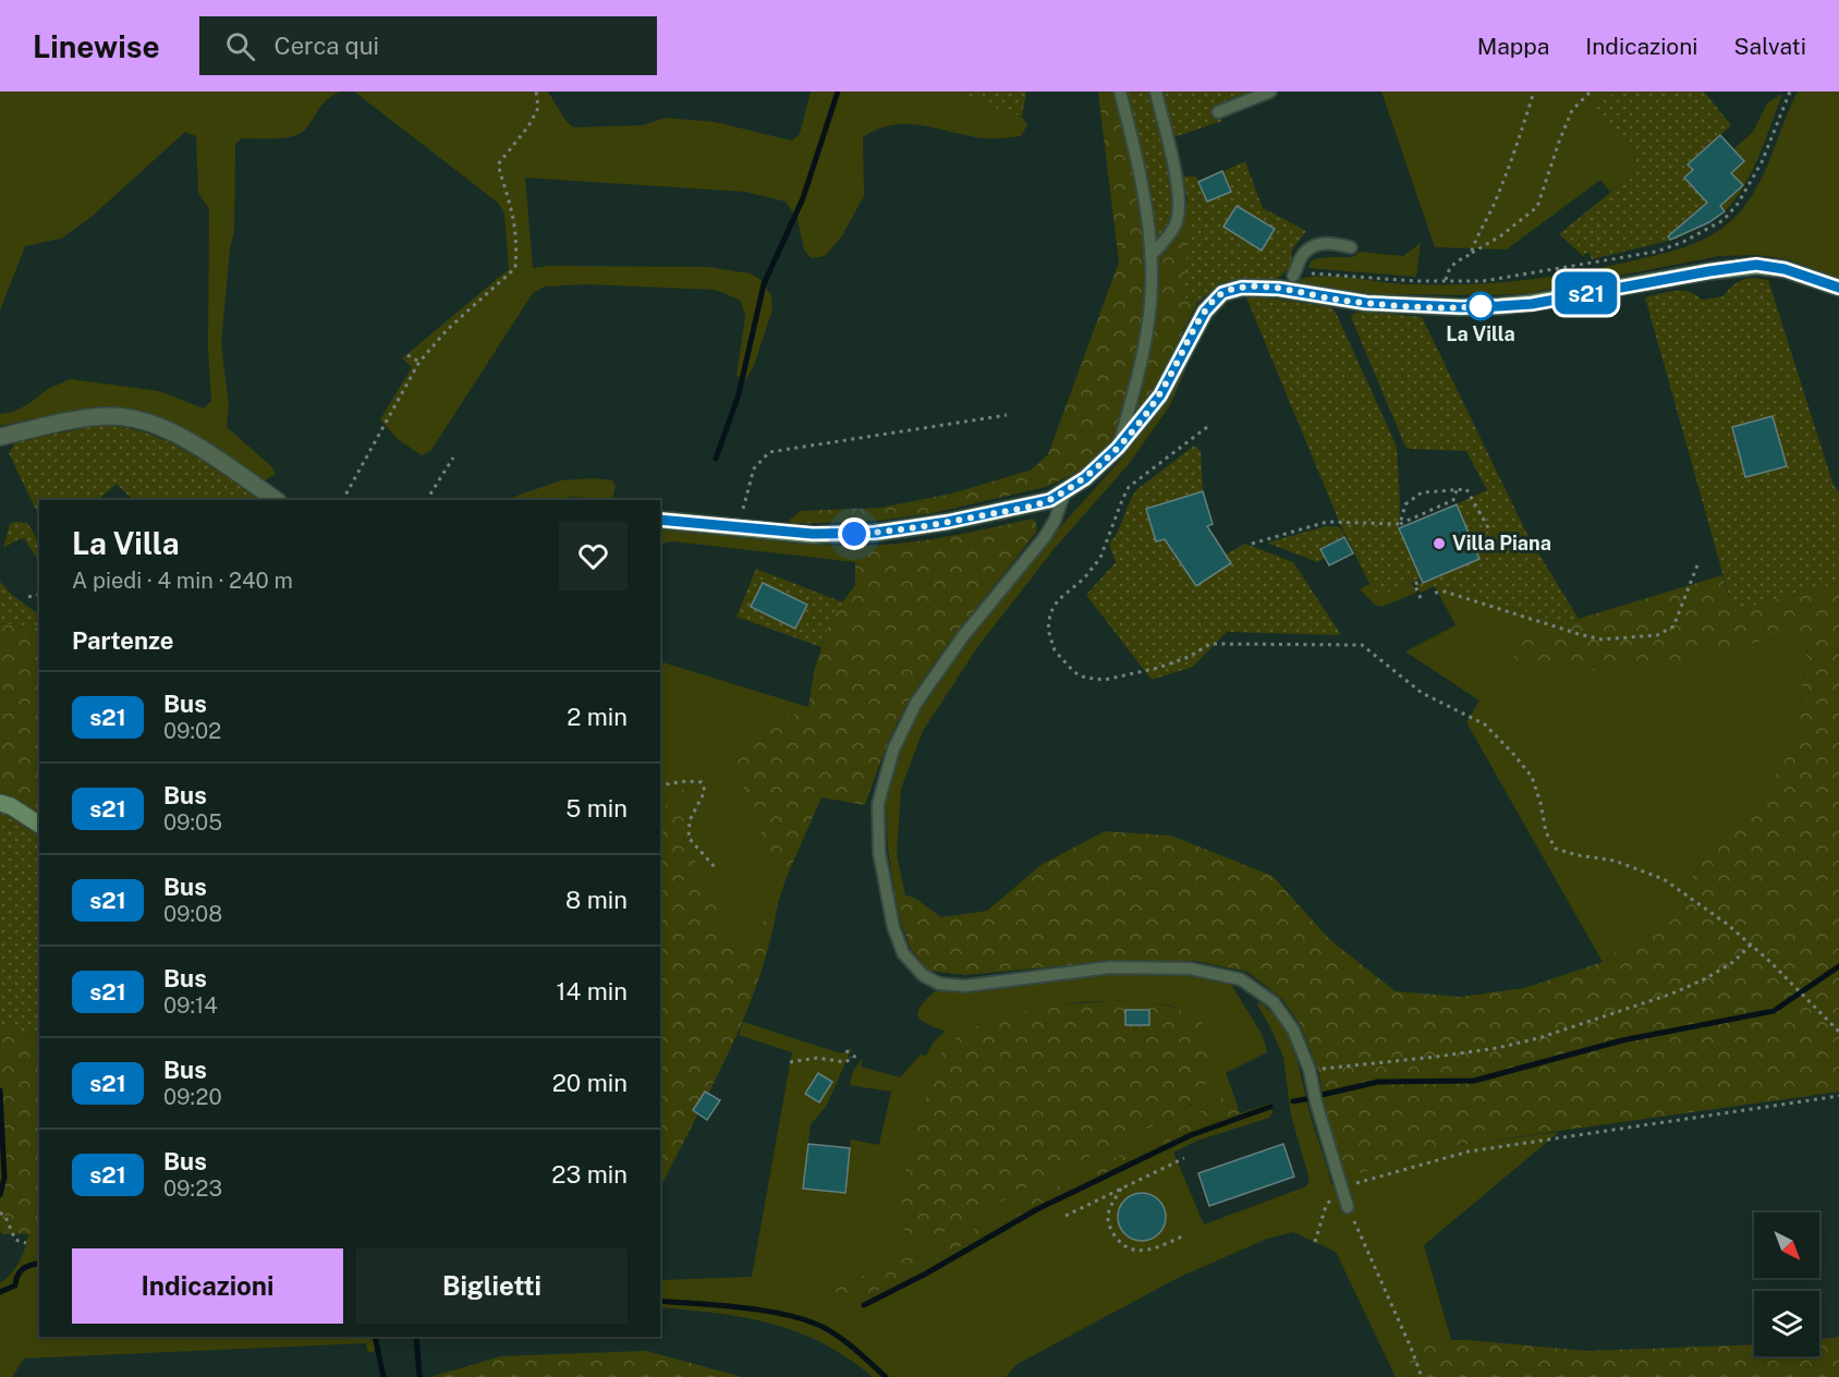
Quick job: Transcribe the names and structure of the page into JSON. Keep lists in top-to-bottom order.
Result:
{
  "places": ["La Villa", "Villa Piana"],
  "lines": ["bus line s21"],
  "north": "bottom right",
  "page": {
    "header": "Linewise",
    "search": "Cerca qui",
    "nav": ["Mappa", "Indicazioni", "Salvati"],
    "on_map": "s21",
    "heading": [
      ["La Villa", "A piedi · 4 min · 240 m"],
      "Partenze"
    ],
    "list": [
      {
        "mark": "s21",
        "name": "Bus",
        "note": "09:02",
        "value": "2 min"
      },
      {
        "mark": "s21",
        "name": "Bus",
        "note": "09:05",
        "value": "5 min"
      },
      {
        "mark": "s21",
        "name": "Bus",
        "note": "09:08",
        "value": "8 min"
      },
      {
        "mark": "s21",
        "name": "Bus",
        "note": "09:14",
        "value": "14 min"
      },
      {
        "mark": "s21",
        "name": "Bus",
        "note": "09:20",
        "value": "20 min"
      },
      {
        "mark": "s21",
        "name": "Bus",
        "note": "09:23",
        "value": "23 min"
      }
    ],
    "buttons": ["Indicazioni", "Biglietti"]
  }
}
